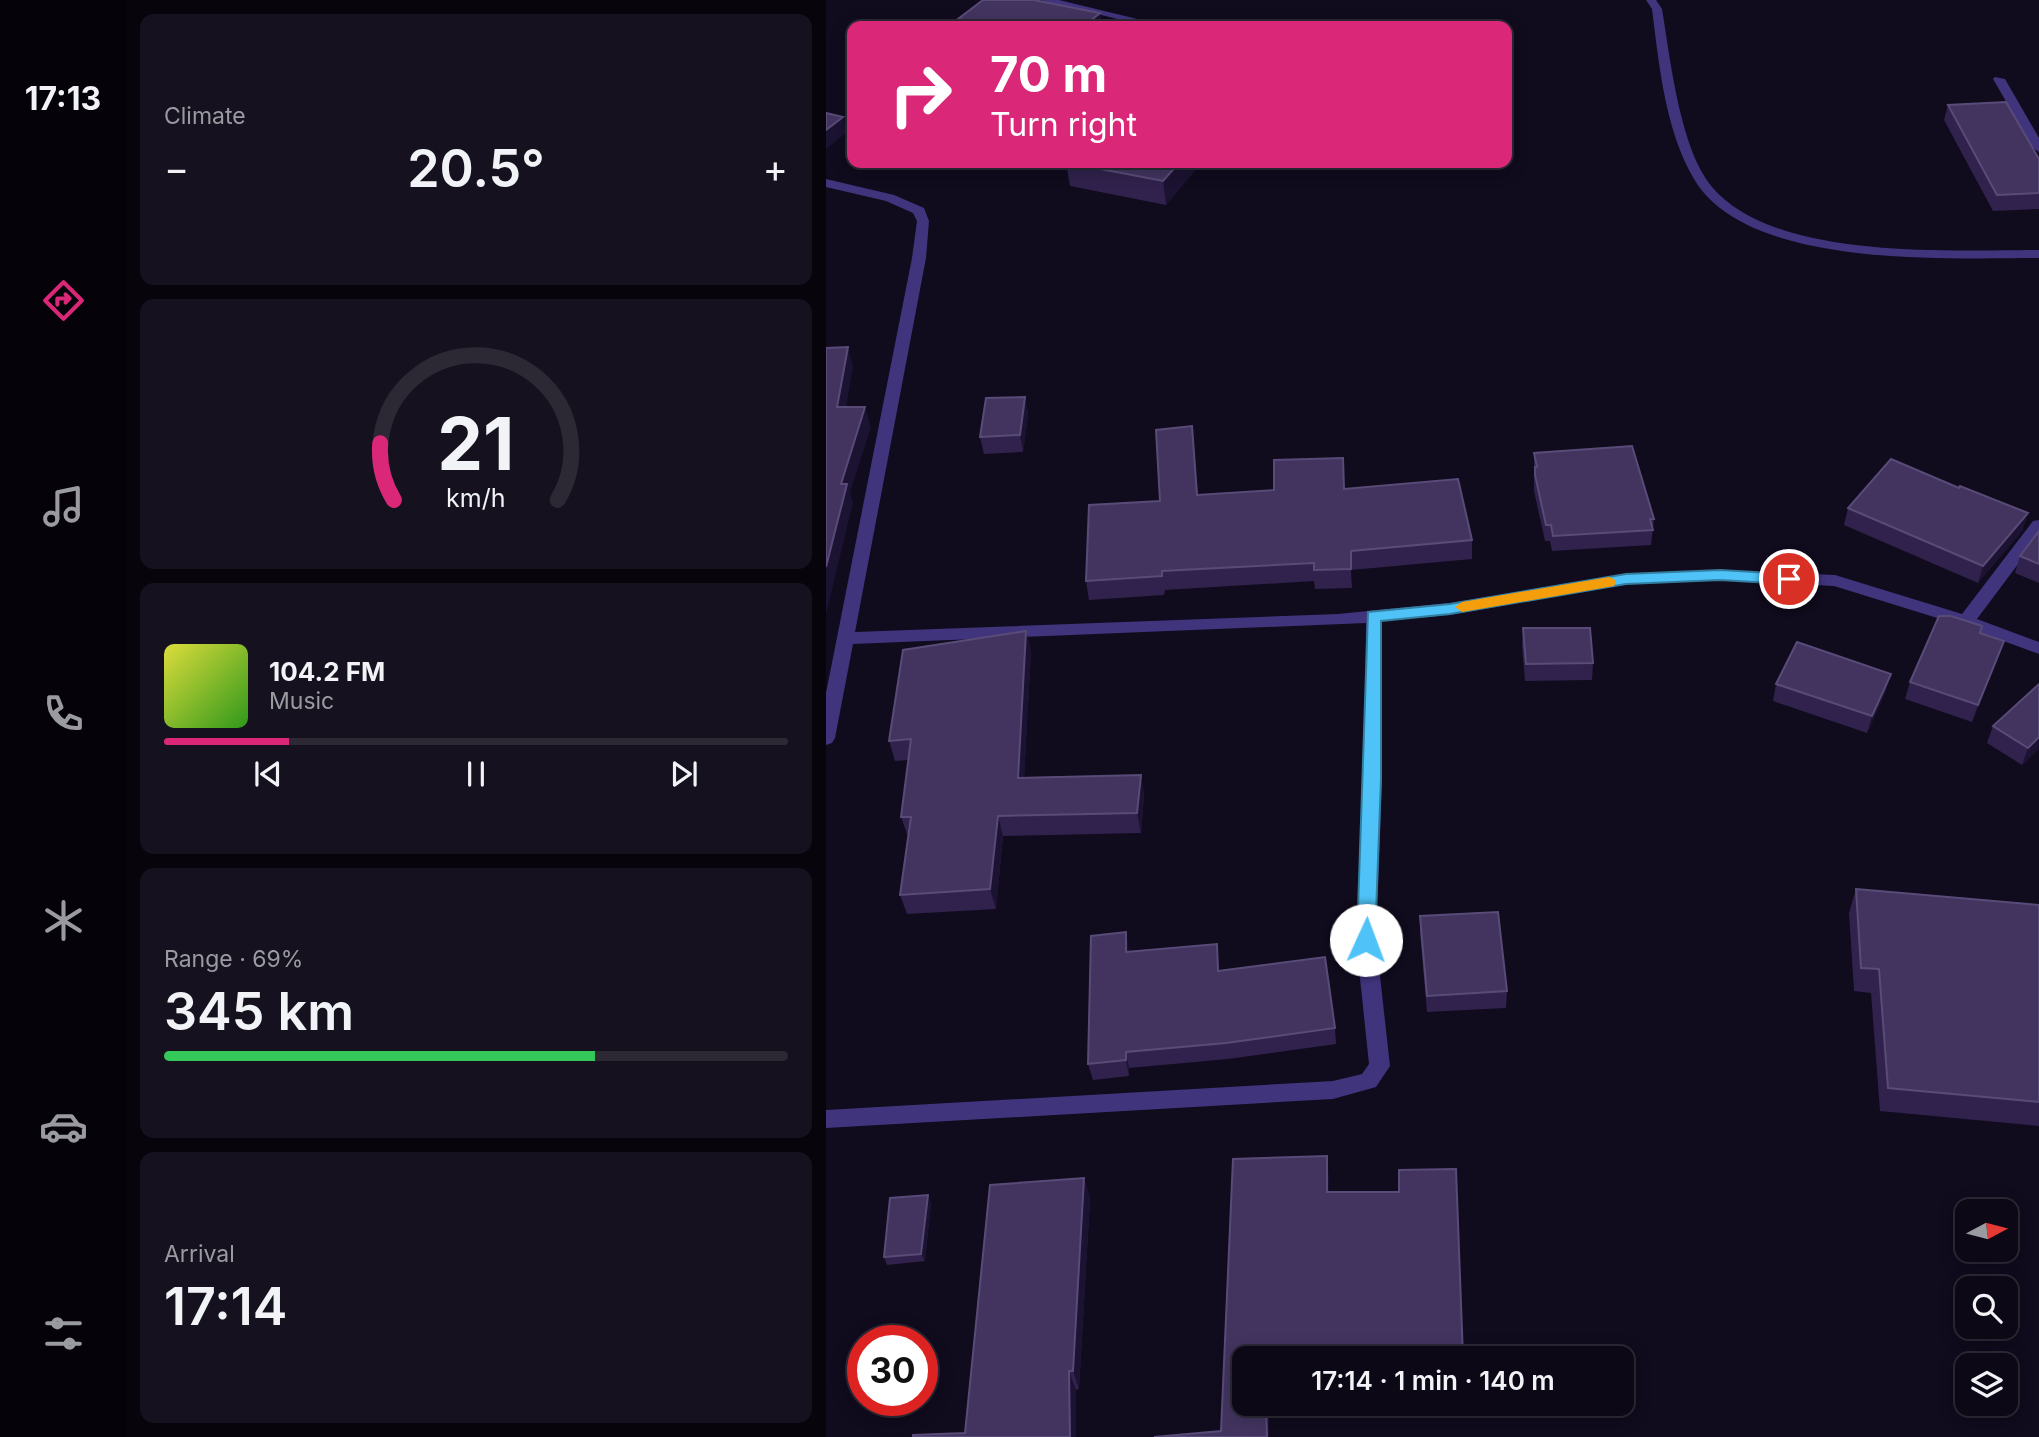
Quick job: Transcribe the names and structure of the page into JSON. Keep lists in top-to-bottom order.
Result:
{
  "north": "right",
  "page": {
    "tabs": "17:13",
    "tile": [
      "Climate",
      ["Range · 69%", "345 km"],
      ["Arrival", "17:14"]
    ],
    "turn": ["70 m", "Turn right"],
    "heat": ["−", "20.5°", "+"],
    "song": ["104.2 FM", "Music"],
    "limit": "30",
    "trip": "17:14 · 1 min · 140 m",
    "gauge": ["21", "km/h"]
  }
}
